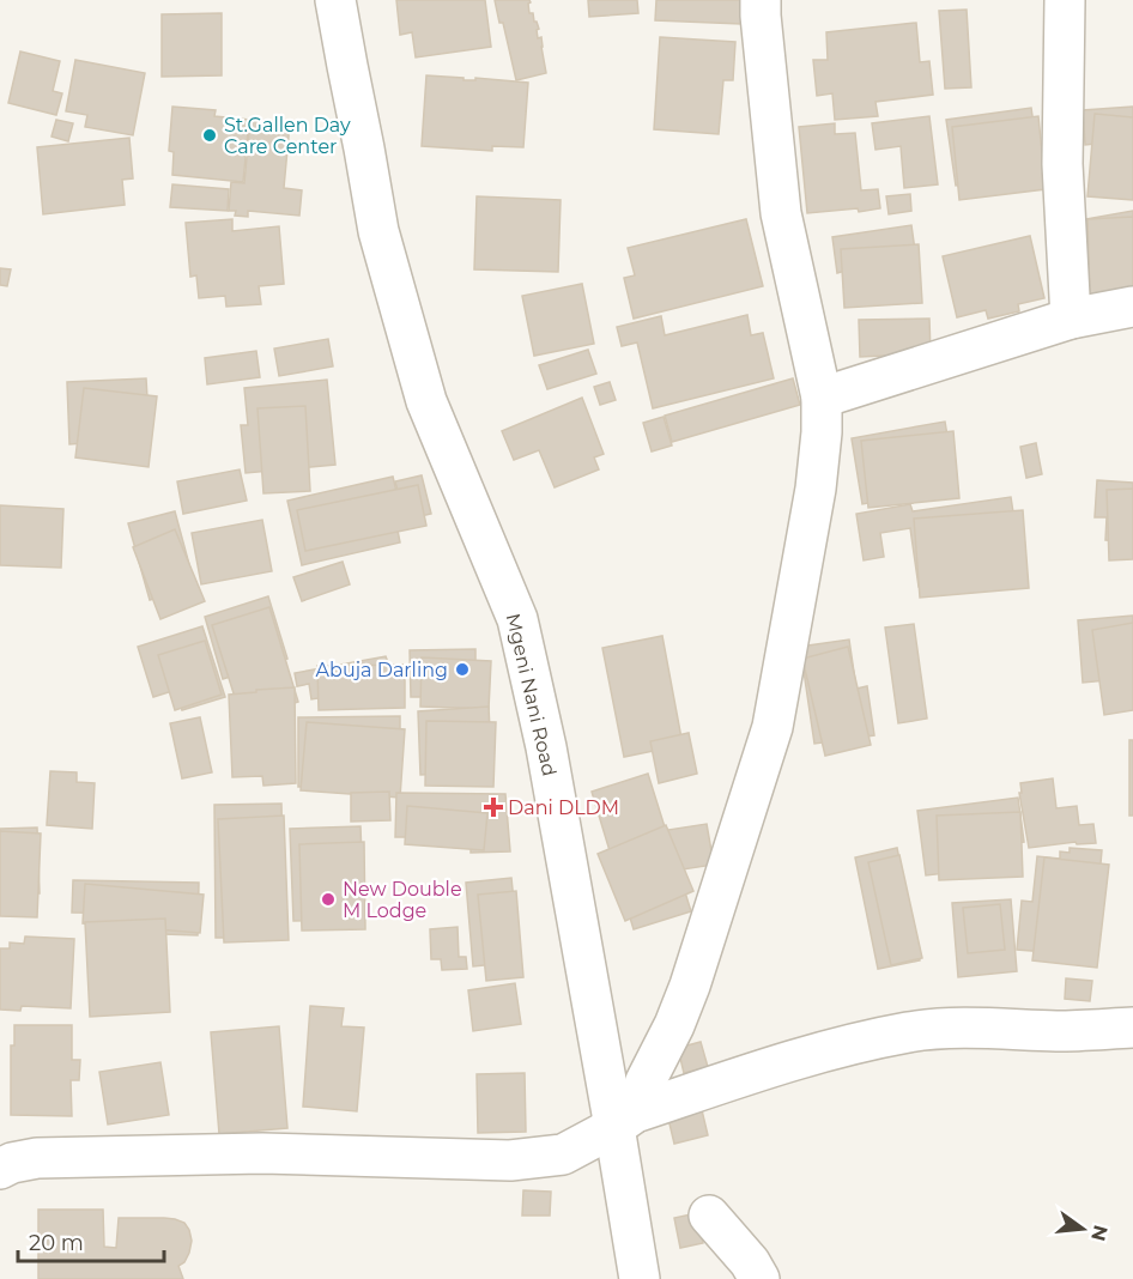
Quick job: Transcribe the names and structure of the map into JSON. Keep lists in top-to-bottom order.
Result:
{
  "streets": {
    "street": ["Mgeni Nani Road"]
  },
  "places": {
    "other": ["St.Gallen Day Care Center", "Abuja Darling", "New Double M Lodge"],
    "health": ["Dani DLDM"]
  },
  "scale_bar": "20 m",
  "north": "right"
}
